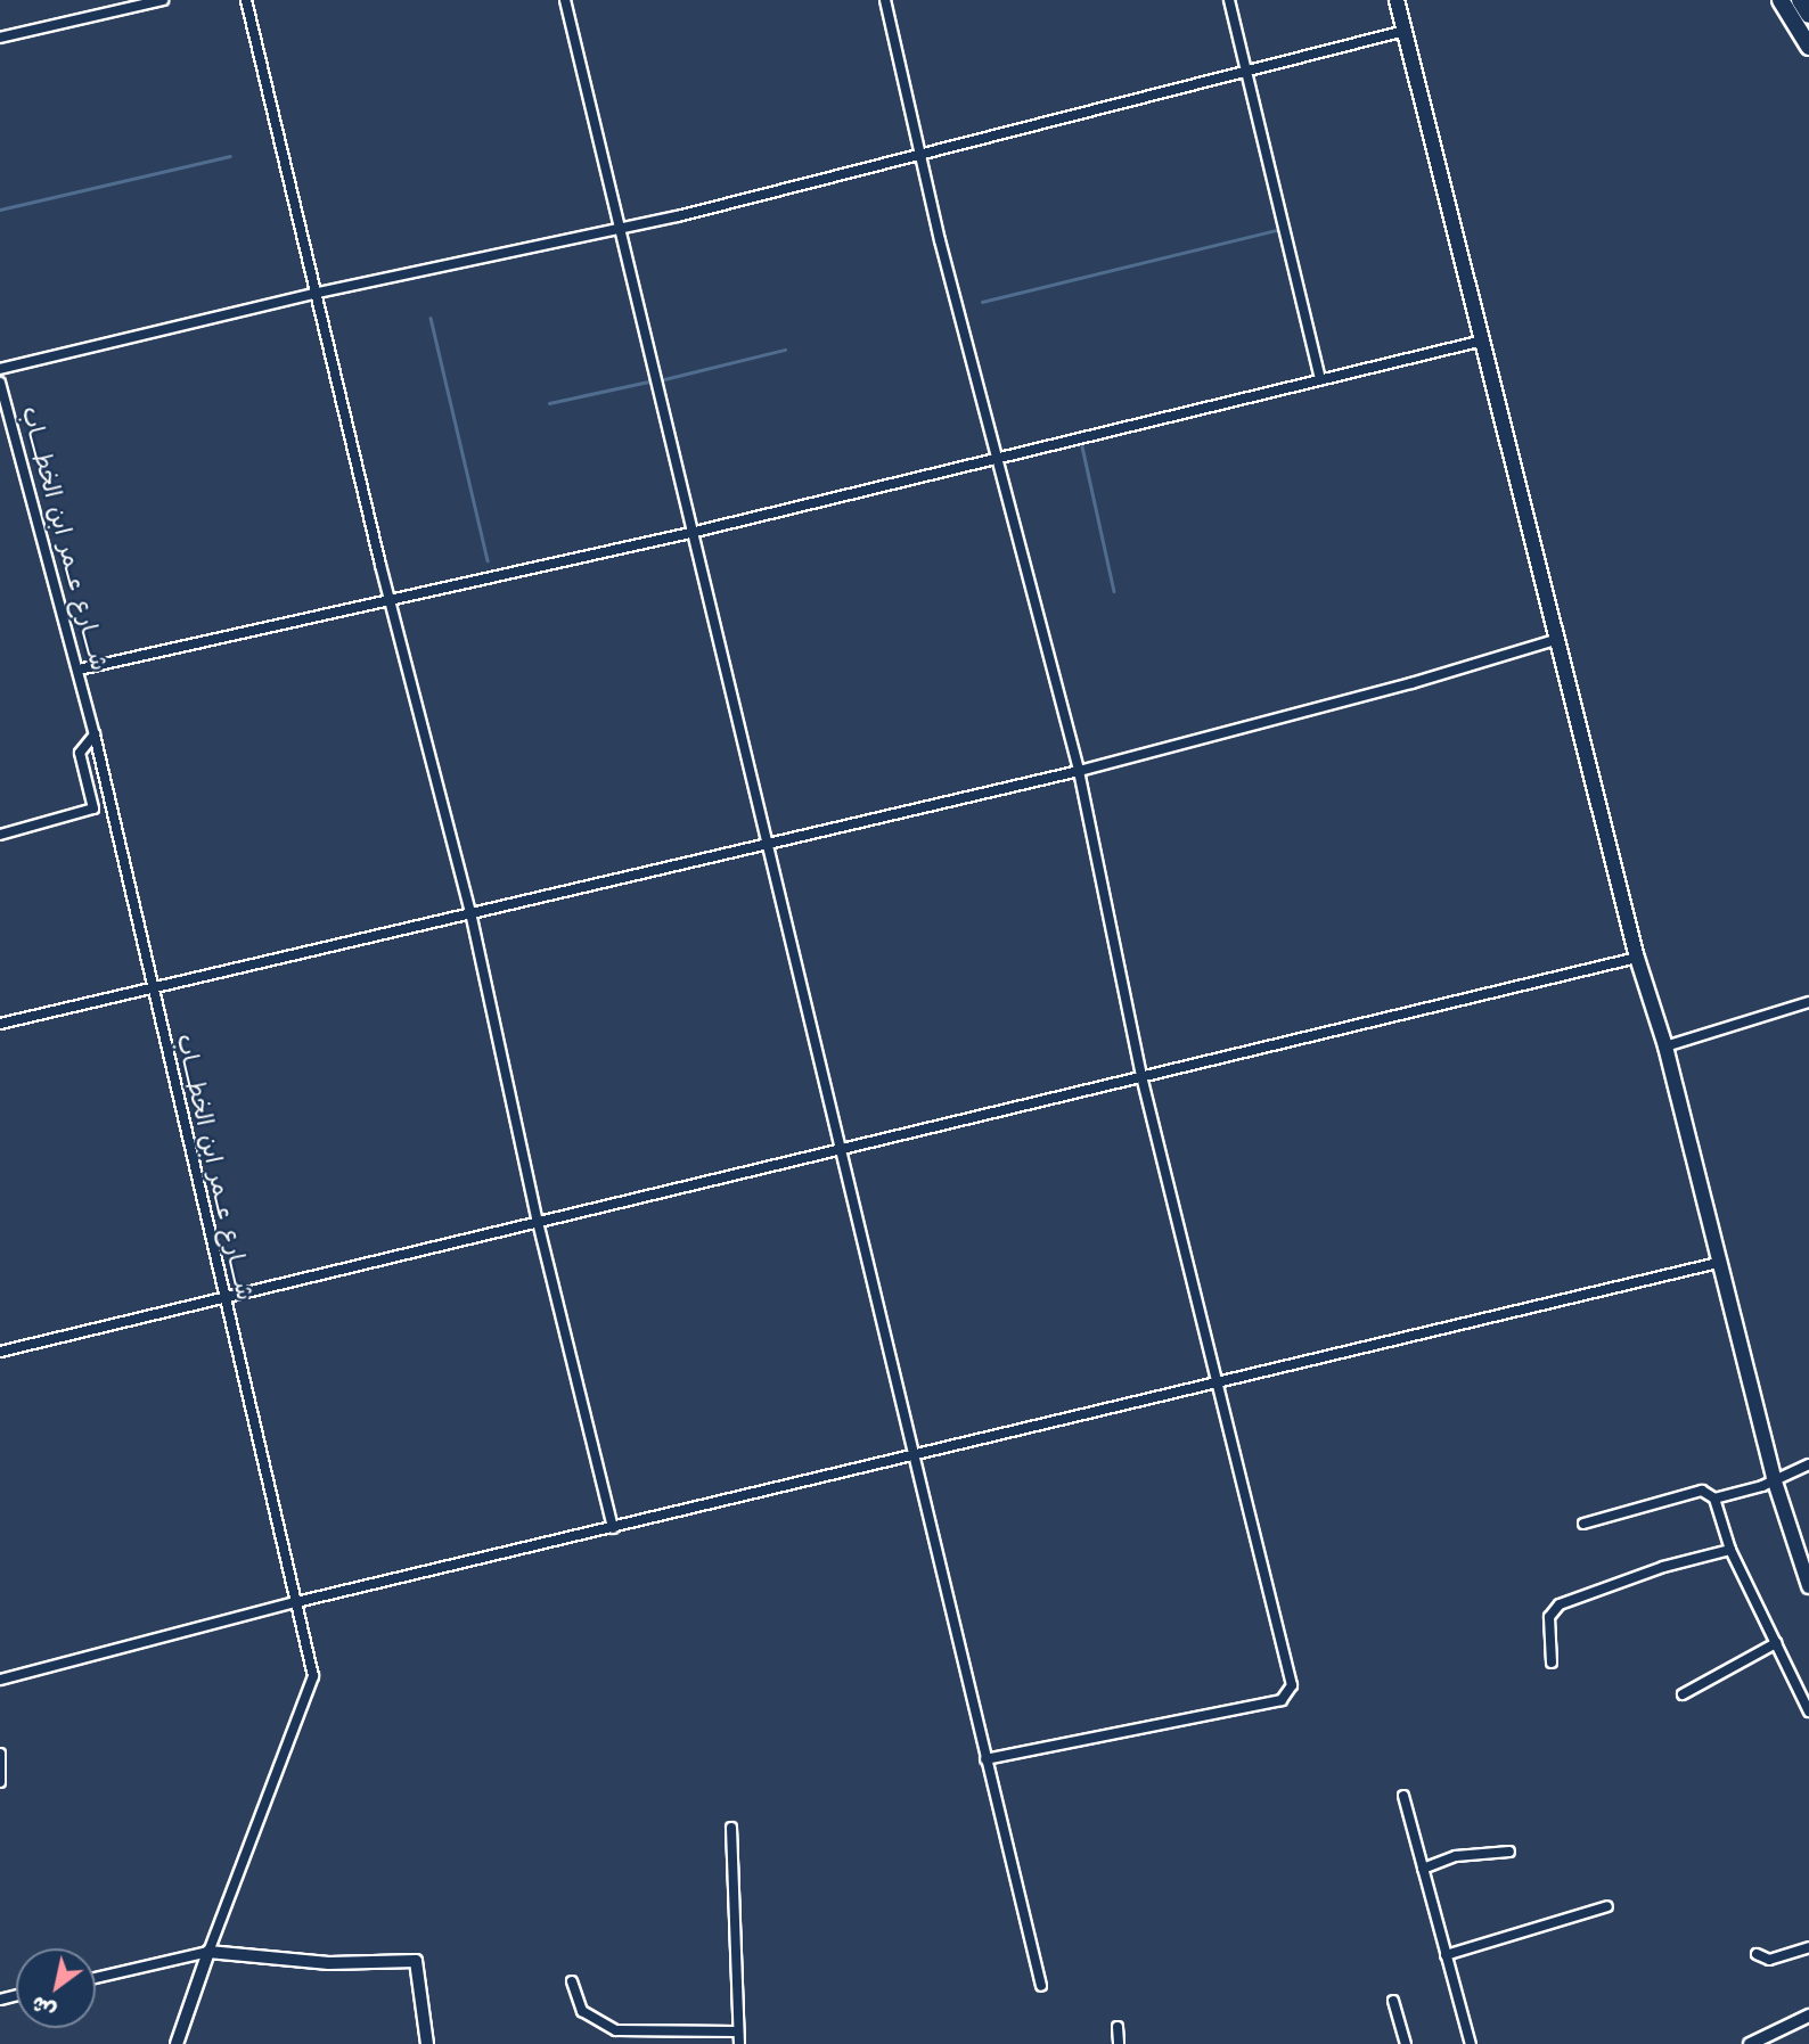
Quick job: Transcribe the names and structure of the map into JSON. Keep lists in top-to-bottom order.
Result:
{
  "streets": {
    "street": ["شــــارع عــمر ابن الخطــــاب"]
  },
  "north": "bottom left"
}
